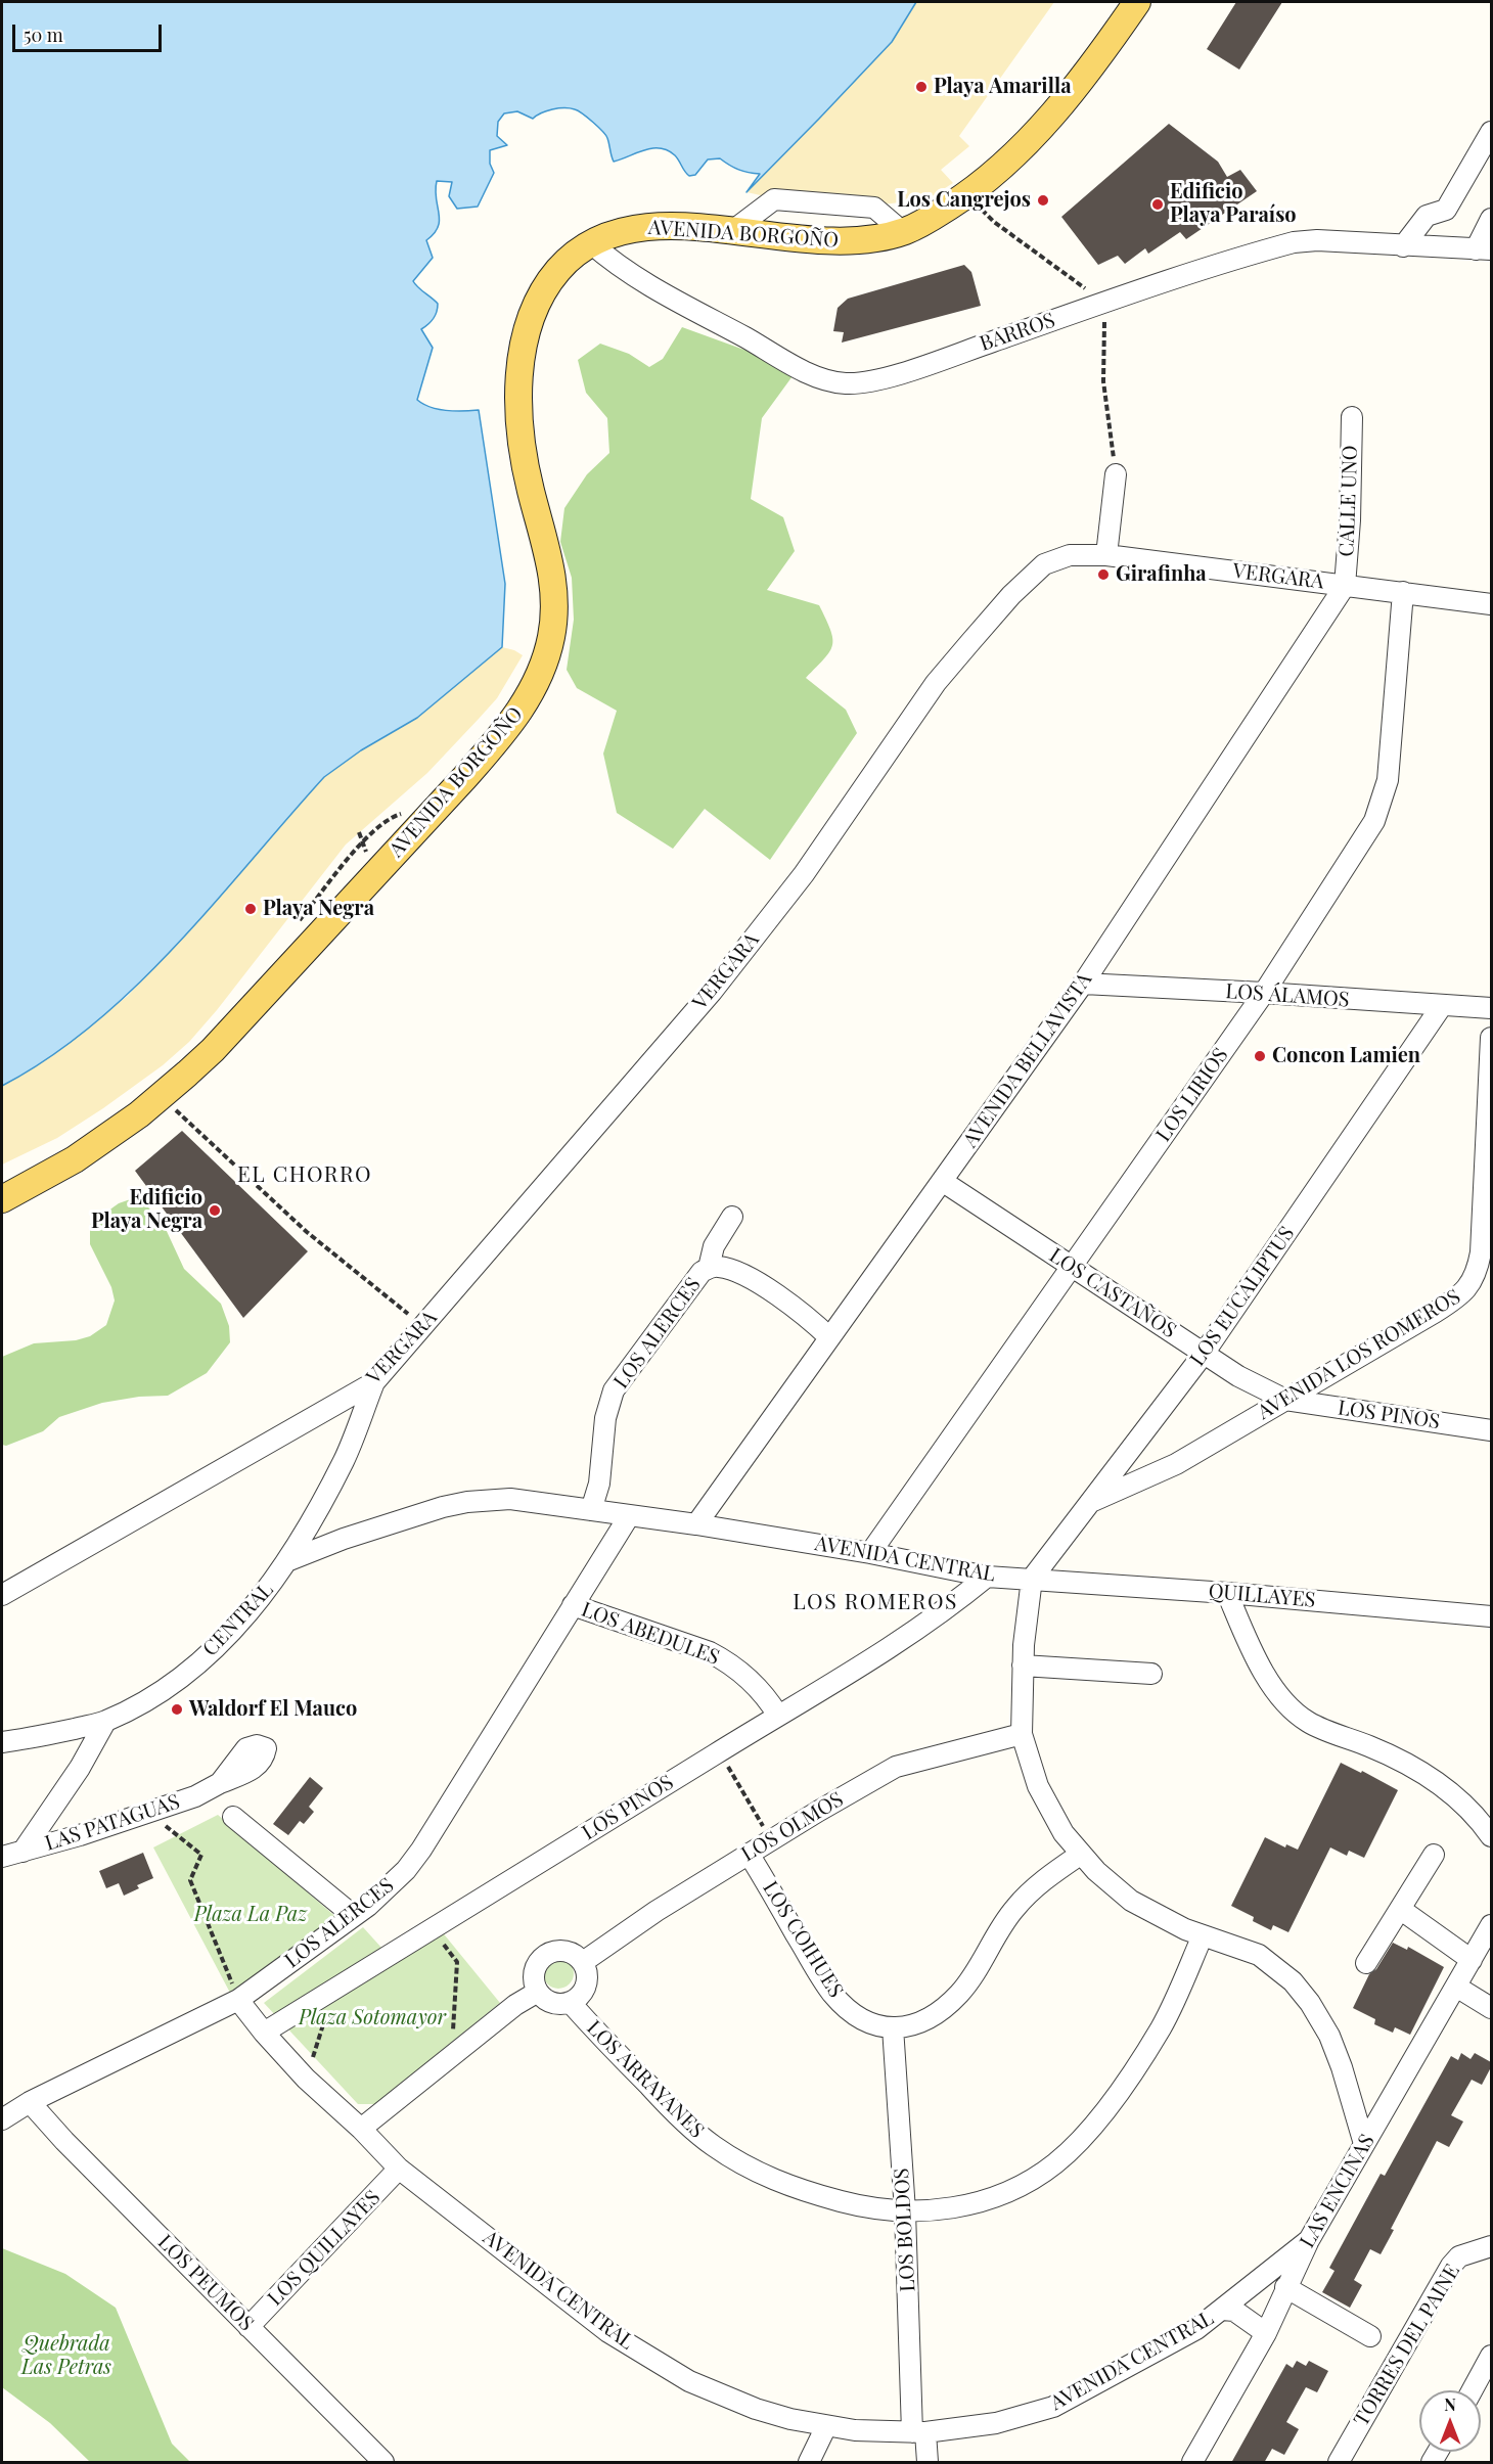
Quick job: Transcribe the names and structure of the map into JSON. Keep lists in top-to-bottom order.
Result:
{
  "streets": {
    "main road": ["AVENIDA BORGOÑO"],
    "street": [
      "BARROS",
      "CALLE UNO",
      "VERGARA",
      "LOS ÁLAMOS",
      "AVENIDA BELLAVISTA",
      "LOS LIRIOS",
      "LOS CASTAÑOS",
      "LOS EUCALIPTUS",
      "LOS ALERCES",
      "AVENIDA LOS ROMEROS",
      "LOS PINOS",
      "AVENIDA CENTRAL",
      "QUILLAYES",
      "CENTRAL",
      "LOS ABEDULES",
      "LAS PATAGUAS",
      "LOS OLMOS",
      "LOS COIHUES",
      "LOS ARRAYANES",
      "LAS ENCINAS",
      "LOS BOLDOS",
      "LOS QUILLAYES",
      "LOS PEUMOS",
      "TORRES DEL PAINE"
    ]
  },
  "crossings": [
    ["AVENIDA BORGOÑO", "BARROS"],
    ["CALLE UNO", "VERGARA"],
    ["CALLE UNO", "AVENIDA BELLAVISTA"],
    ["VERGARA", "AVENIDA BELLAVISTA"],
    ["VERGARA", "LOS LIRIOS"],
    ["VERGARA", "CENTRAL"],
    ["LOS ÁLAMOS", "AVENIDA BELLAVISTA"],
    ["LOS ÁLAMOS", "LOS LIRIOS"],
    ["LOS ÁLAMOS", "LOS EUCALIPTUS"],
    ["AVENIDA BELLAVISTA", "LOS CASTAÑOS"],
    ["AVENIDA BELLAVISTA", "LOS ALERCES"],
    ["AVENIDA BELLAVISTA", "AVENIDA CENTRAL"],
    ["LOS LIRIOS", "LOS CASTAÑOS"],
    ["LOS LIRIOS", "AVENIDA CENTRAL"],
    ["LOS CASTAÑOS", "LOS EUCALIPTUS"],
    ["LOS CASTAÑOS", "AVENIDA LOS ROMEROS"],
    ["LOS CASTAÑOS", "LOS PINOS"],
    ["LOS EUCALIPTUS", "AVENIDA LOS ROMEROS"],
    ["LOS EUCALIPTUS", "AVENIDA CENTRAL"],
    ["LOS EUCALIPTUS", "QUILLAYES"],
    ["LOS ALERCES", "AVENIDA CENTRAL"],
    ["LOS ALERCES", "LOS ABEDULES"],
    ["LOS ALERCES", "LOS PEUMOS"],
    ["AVENIDA LOS ROMEROS", "LOS PINOS"],
    ["LOS PINOS", "AVENIDA CENTRAL"],
    ["LOS PINOS", "LOS ABEDULES"],
    ["AVENIDA CENTRAL", "QUILLAYES"],
    ["AVENIDA CENTRAL", "CENTRAL"],
    ["AVENIDA CENTRAL", "LAS ENCINAS"],
    ["AVENIDA CENTRAL", "LOS BOLDOS"],
    ["AVENIDA CENTRAL", "LOS QUILLAYES"],
    ["LOS OLMOS", "LOS COIHUES"],
    ["LOS OLMOS", "LOS ARRAYANES"],
    ["LOS COIHUES", "LOS BOLDOS"],
    ["LOS ARRAYANES", "LOS BOLDOS"],
    ["LOS QUILLAYES", "LOS PEUMOS"]
  ],
  "districts": ["EL CHORRO", "LOS ROMEROS"],
  "parks": ["Plaza La Paz", "Plaza Sotomayor", "Quebrada Las Petras"],
  "places": [
    "Playa Amarilla",
    "Los Cangrejos",
    "Edificio Playa Paraíso",
    "Girafinha",
    "Playa Negra",
    "Concon Lamien",
    "Edificio Playa Negra",
    "Waldorf El Mauco"
  ],
  "scale_bar": "50 m",
  "north": "top"
}
